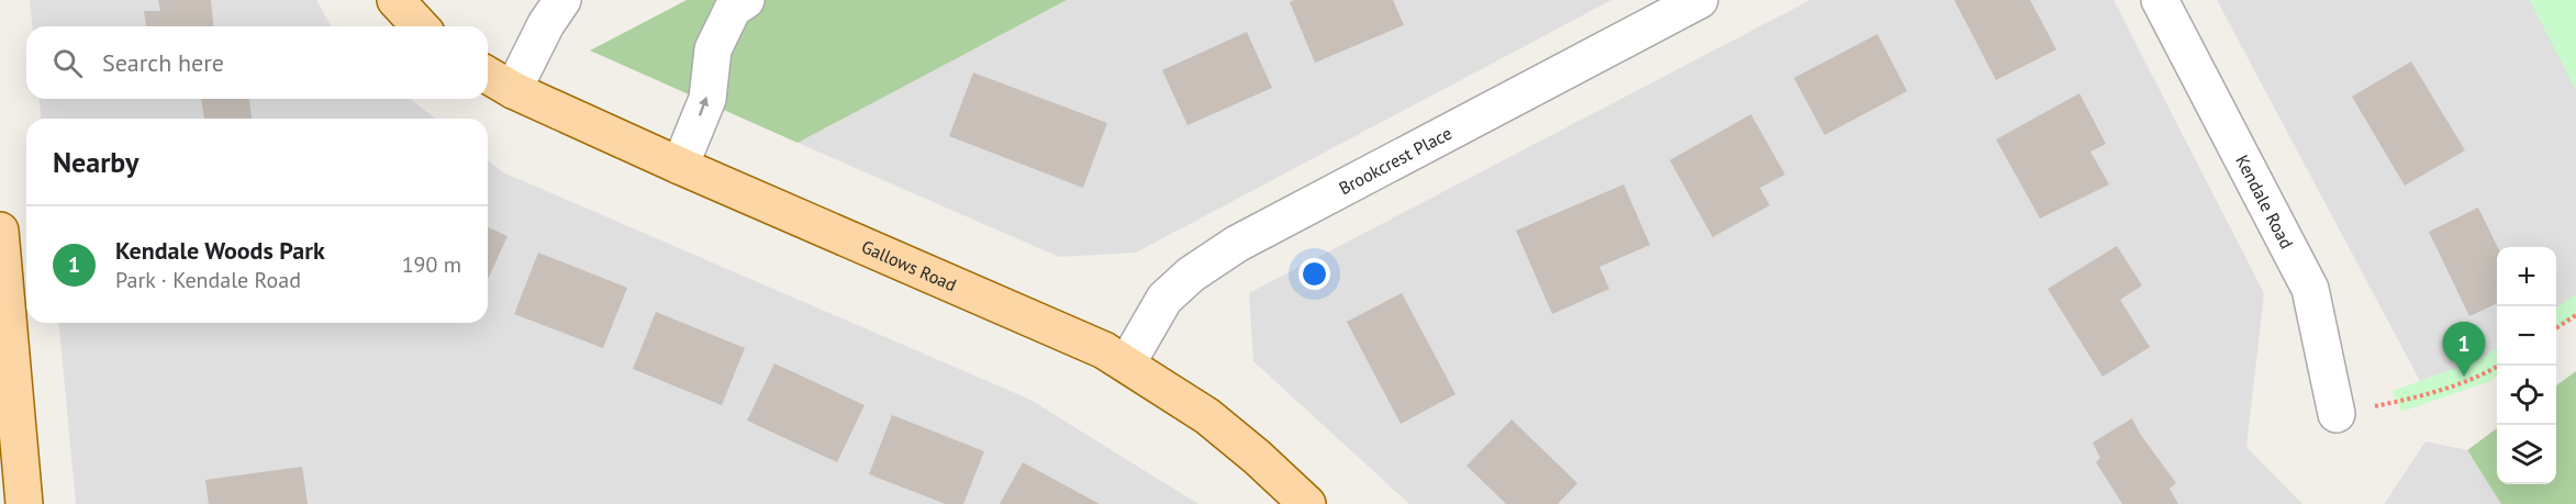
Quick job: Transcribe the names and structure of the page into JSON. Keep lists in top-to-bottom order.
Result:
{
  "streets": {
    "main road": ["Gallows Road"],
    "street": ["Brookcrest Place", "Kendale Road"]
  },
  "crossings": [
    ["Brookcrest Place", "Gallows Road"]
  ],
  "page": {
    "search": "Search here",
    "heading": "Nearby",
    "list": [
      {
        "mark": "1",
        "name": "Kendale Woods Park",
        "note": "Park · Kendale Road",
        "value": "190 m"
      }
    ],
    "map_buttons": ["+", "−"],
    "pins": "1"
  }
}
